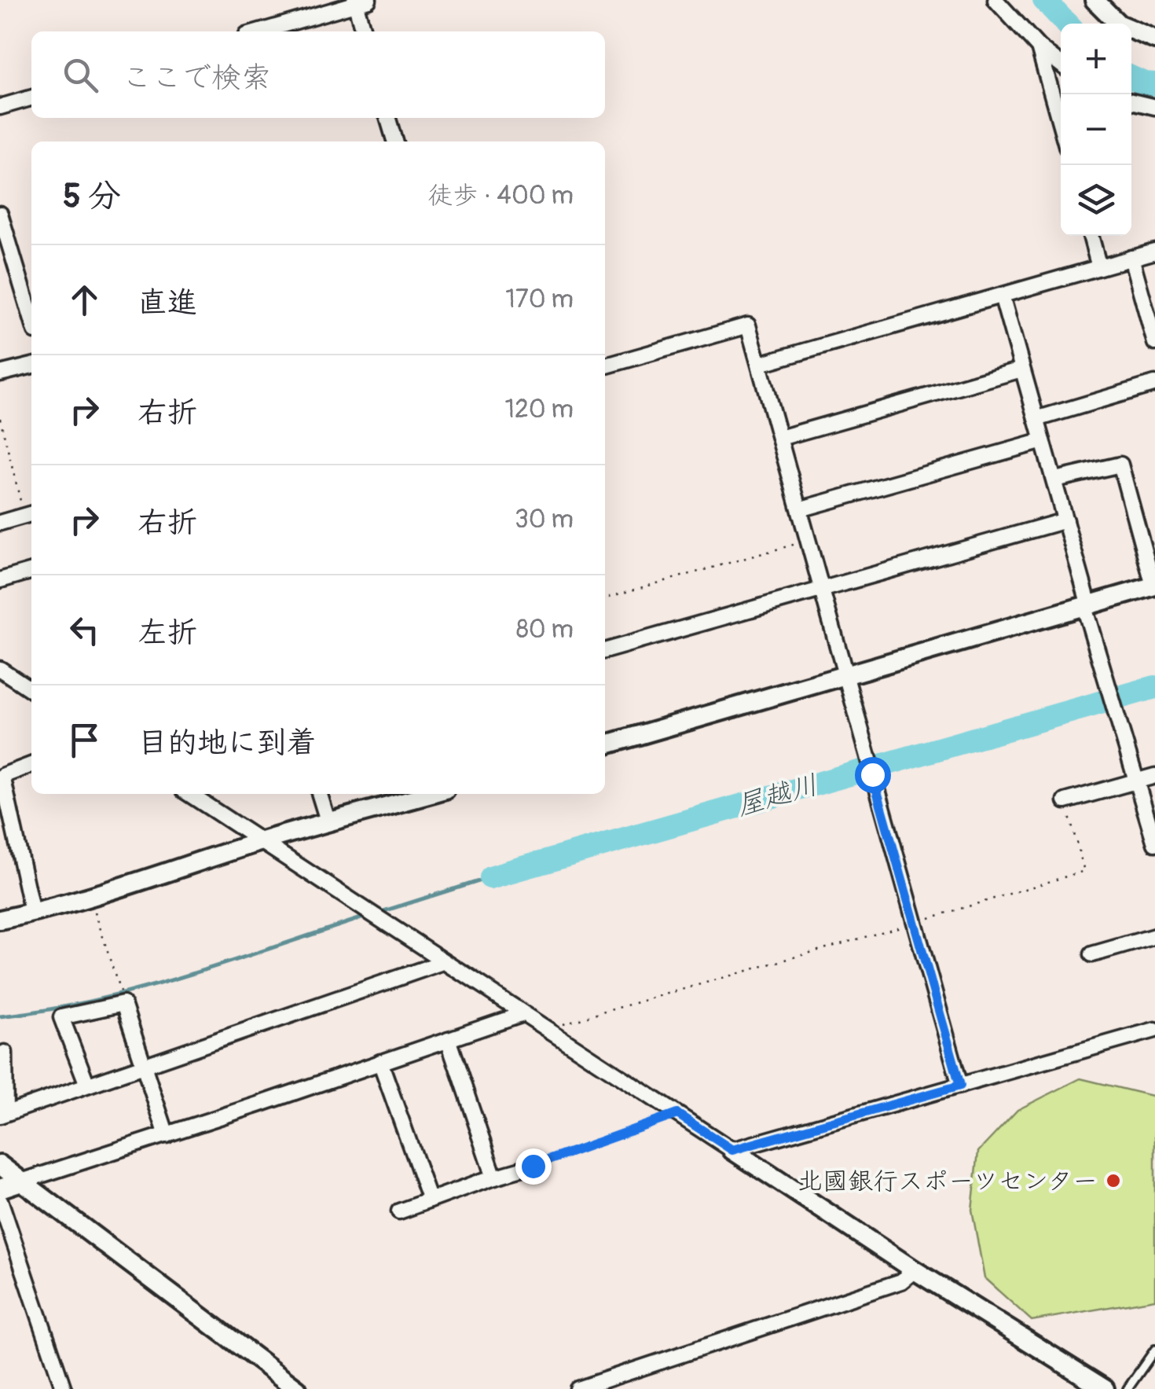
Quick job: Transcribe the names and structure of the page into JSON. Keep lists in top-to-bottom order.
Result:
{
  "water": ["屋越川"],
  "places": ["北國銀行スポーツセンター"],
  "page": {
    "map_buttons": ["+", "−"],
    "search": "ここで検索",
    "heading": ["5 分", "徒歩 · 400 m"],
    "list": [
      ["直進", "170 m"],
      ["右折", "120 m"],
      ["右折", "30 m"],
      ["左折", "80 m"],
      "目的地に到着"
    ]
  }
}
